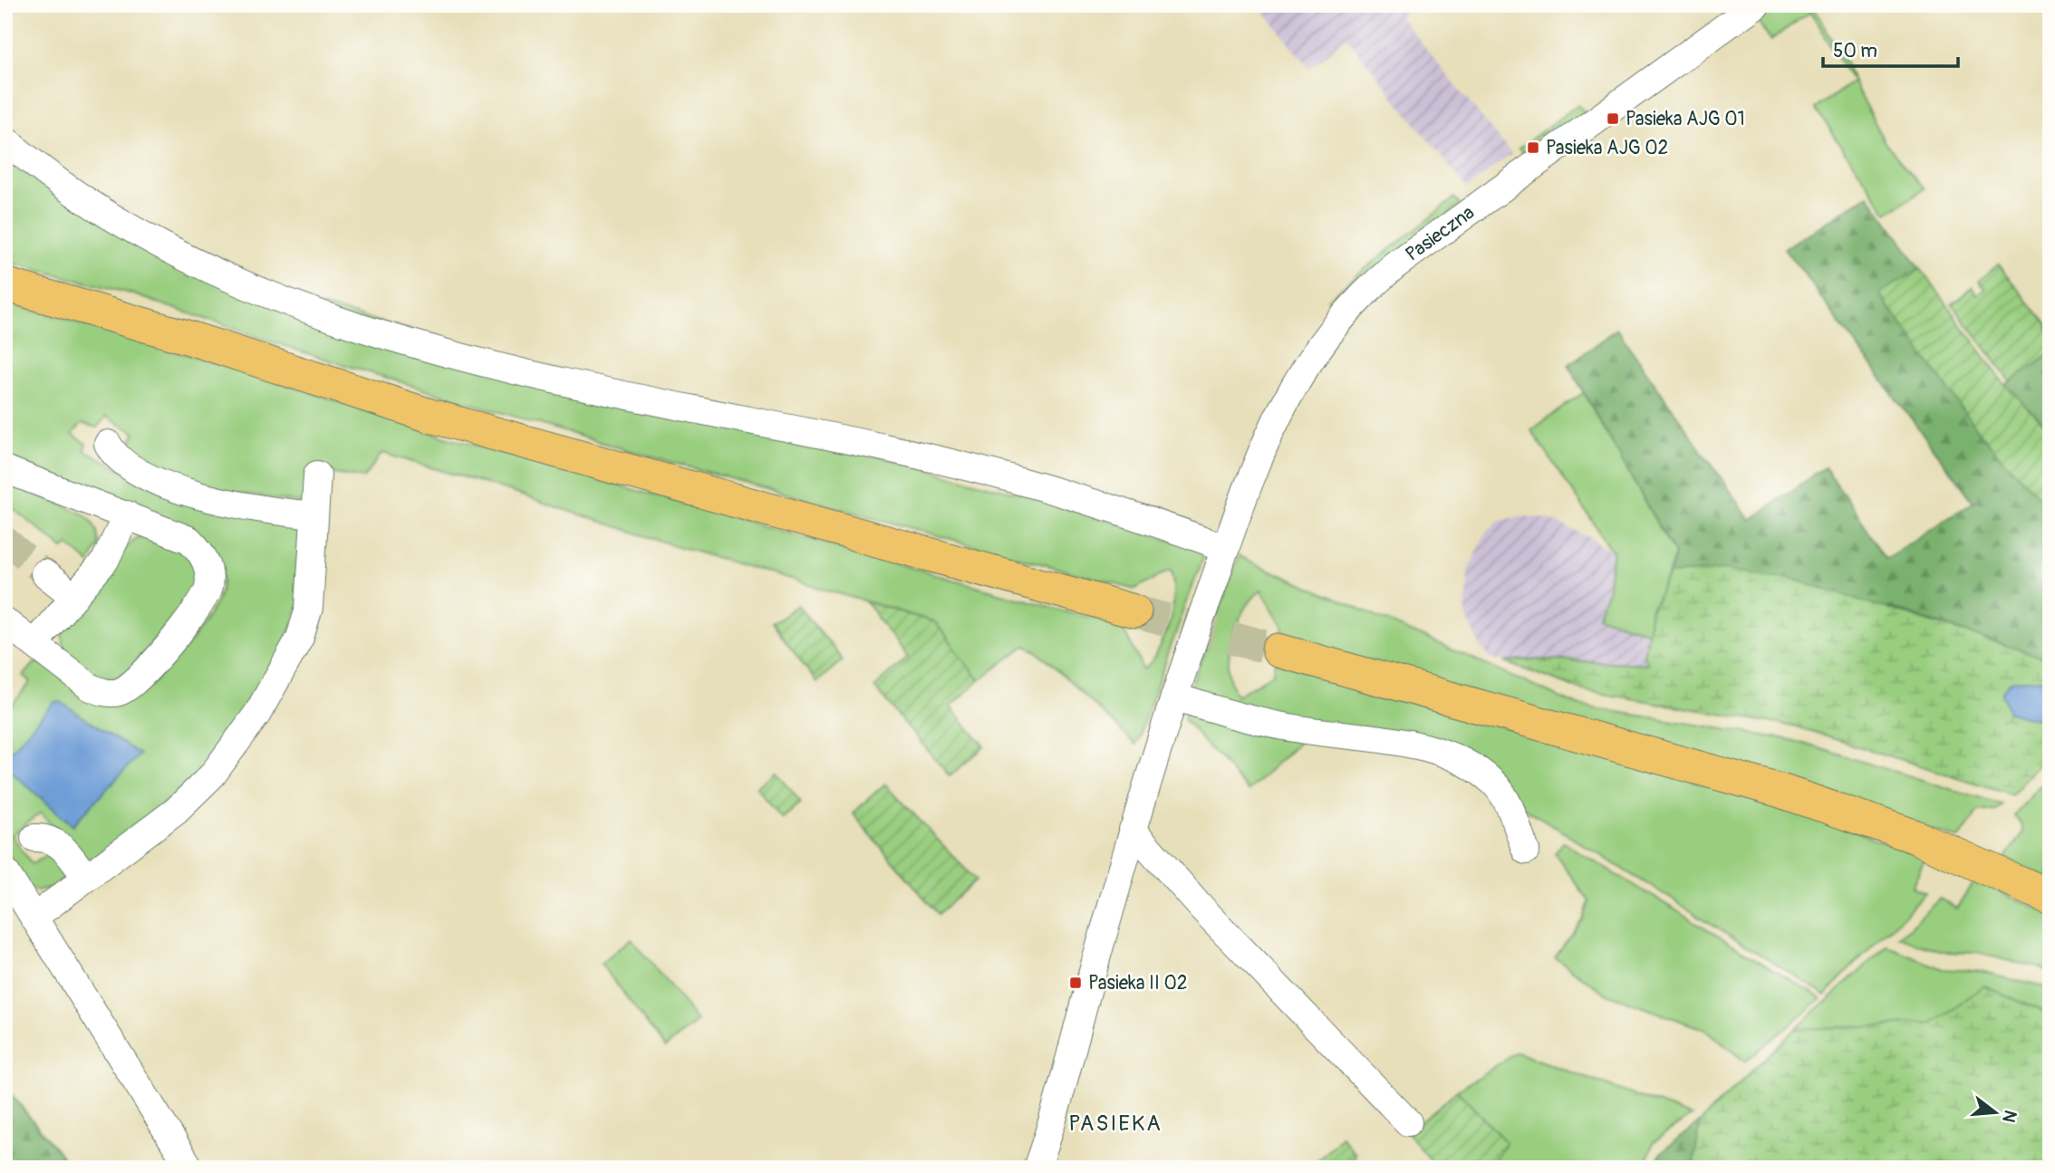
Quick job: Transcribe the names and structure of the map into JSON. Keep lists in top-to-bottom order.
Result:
{
  "streets": {
    "street": ["Pasieczna"]
  },
  "districts": ["PASIEKA"],
  "places": {
    "transit": ["Pasieka AJG 01", "Pasieka AJG 02", "Pasieka II 02"]
  },
  "scale_bar": "50 m",
  "north": "right"
}
